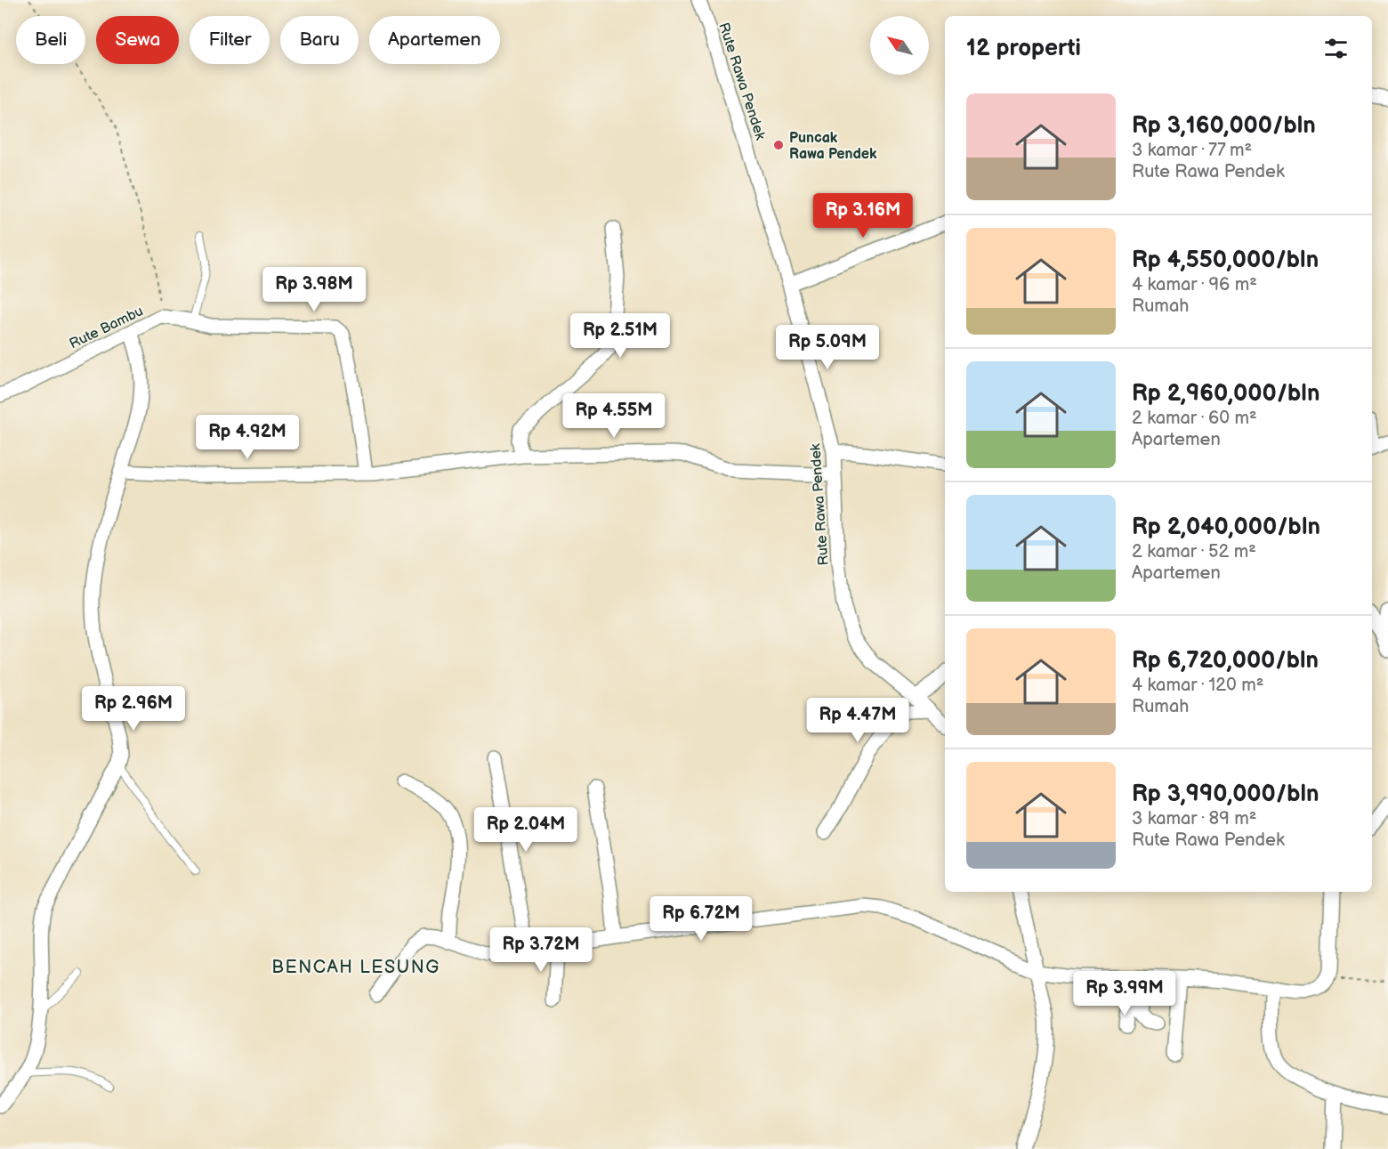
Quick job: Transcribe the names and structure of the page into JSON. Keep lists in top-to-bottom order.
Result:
{
  "streets": {
    "street": ["Rute Rawa Pendek", "Rute Bambu"]
  },
  "districts": ["BENCAH LESUNG"],
  "places": ["Puncak Rawa Pendek"],
  "north": "top left",
  "page": {
    "chip": [
      "Beli",
      "Sewa",
      "Filter",
      "Baru",
      "Apartemen"
    ],
    "heading": "12 properti",
    "list": [
      {
        "name": "Rp 3,160,000/bln",
        "note": "3 kamar · 77 m² · Rute Rawa Pendek"
      },
      {
        "name": "Rp 4,550,000/bln",
        "note": "4 kamar · 96 m² · Rumah"
      },
      {
        "name": "Rp 2,960,000/bln",
        "note": "2 kamar · 60 m² · Apartemen"
      },
      {
        "name": "Rp 2,040,000/bln",
        "note": "2 kamar · 52 m² · Apartemen"
      },
      {
        "name": "Rp 6,720,000/bln",
        "note": "4 kamar · 120 m² · Rumah"
      },
      {
        "name": "Rp 3,990,000/bln",
        "note": "3 kamar · 89 m² · Rute Rawa Pendek"
      }
    ],
    "price": [
      "Rp 3.16M",
      "Rp 3.98M",
      "Rp 2.51M",
      "Rp 5.09M",
      "Rp 4.55M",
      "Rp 4.92M",
      "Rp 2.96M",
      "Rp 4.47M",
      "Rp 2.04M",
      "Rp 6.72M",
      "Rp 3.72M",
      "Rp 3.99M"
    ]
  }
}
